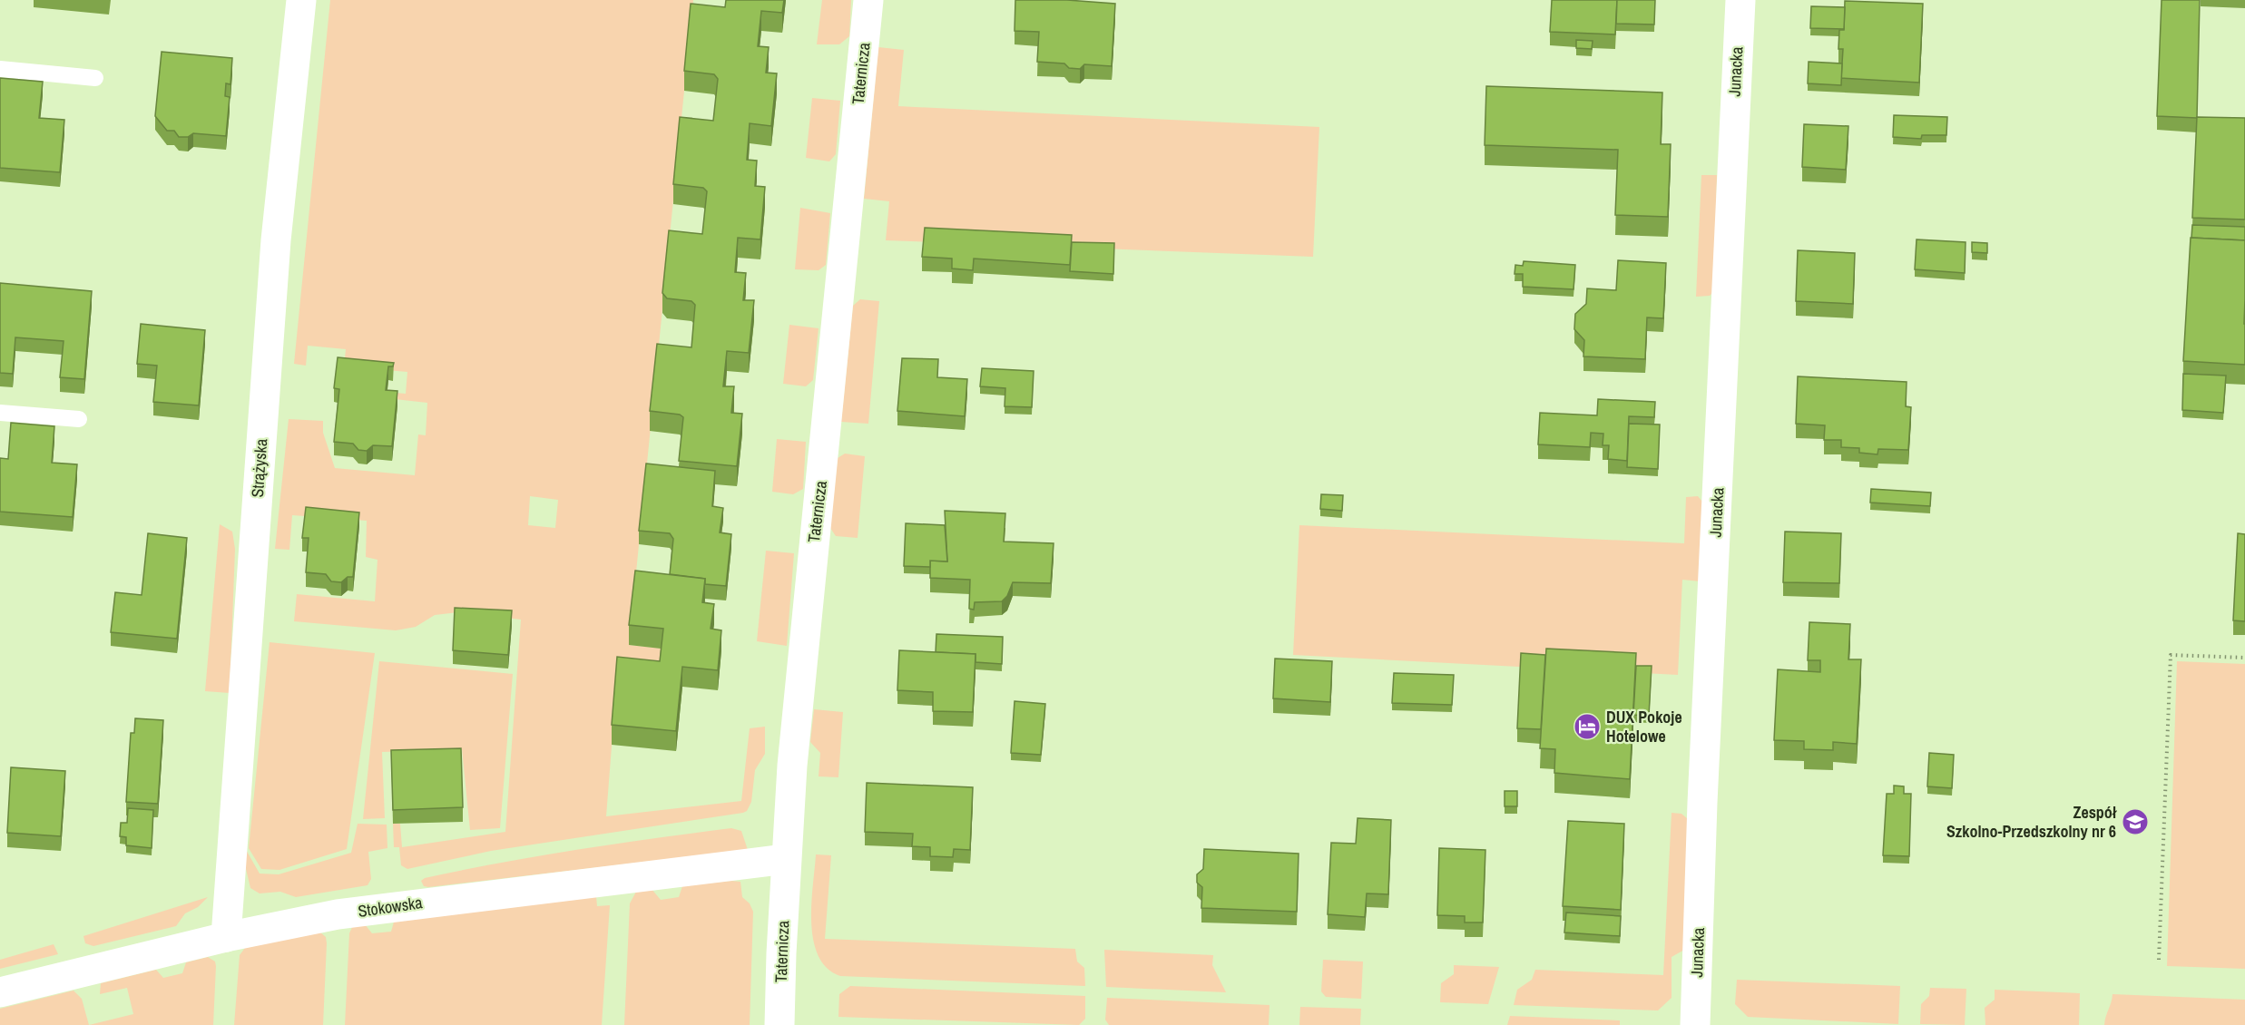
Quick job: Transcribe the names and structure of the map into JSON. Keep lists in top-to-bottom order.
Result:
{
  "streets": {
    "street": [
      "Junacka",
      "Taternicza",
      "Strążyska",
      "Stokowska"
    ]
  },
  "crossings": [
    ["Taternicza", "Stokowska"],
    ["Strążyska", "Stokowska"]
  ],
  "places": {
    "hotel": ["DUX Pokoje Hotelowe"],
    "school or university": ["Zespół Szkolno-Przedszkolny nr 6"]
  }
}
